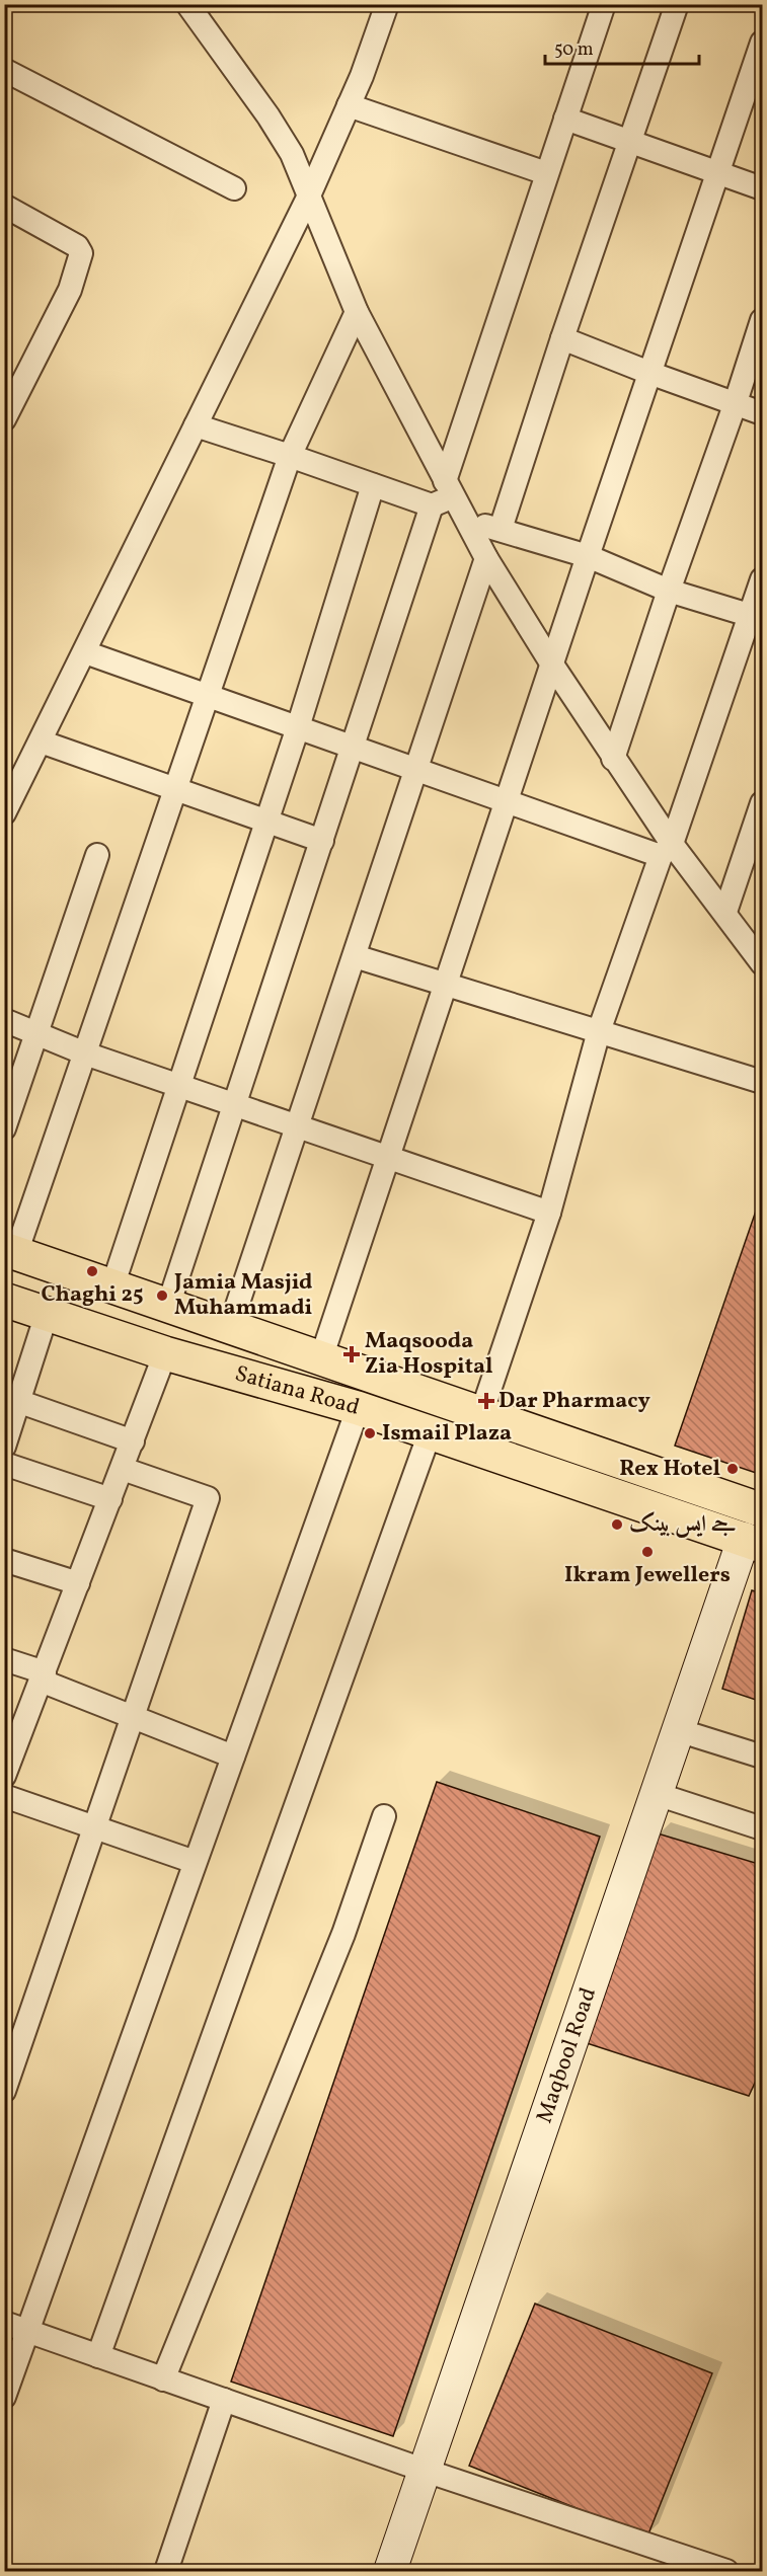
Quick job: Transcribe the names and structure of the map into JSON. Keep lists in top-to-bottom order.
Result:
{
  "streets": {
    "main road": ["Satiana Road"],
    "street": ["Maqbool Road"]
  },
  "crossings": [
    ["Satiana Road", "Maqbool Road"]
  ],
  "places": {
    "other": [
      "Chaghi 25",
      "Jamia Masjid Muhammadi",
      "Ismail Plaza",
      "Rex Hotel",
      "جے ایس بینک",
      "Ikram Jewellers"
    ],
    "health": ["Maqsooda Zia Hospital", "Dar Pharmacy"]
  },
  "scale_bar": "50 m"
}
